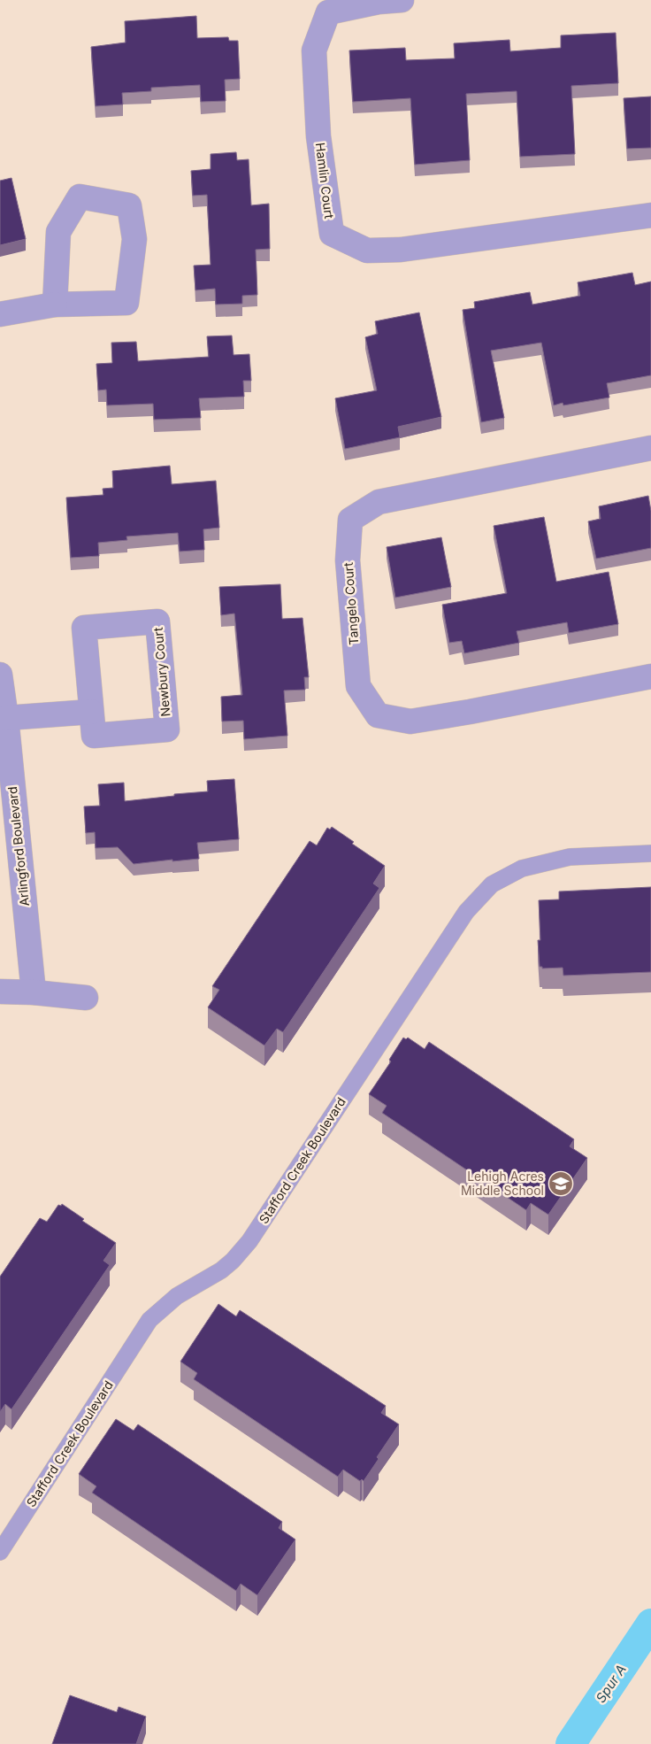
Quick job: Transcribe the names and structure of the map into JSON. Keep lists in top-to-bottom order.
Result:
{
  "streets": {
    "street": [
      "Hamlin Court",
      "Tangelo Court",
      "Newbury Court",
      "Arlingford Boulevard"
    ],
    "lane": ["Stafford Creek Boulevard"]
  },
  "water": ["Spur A"],
  "places": {
    "school or university": ["Lehigh Acres Middle School"]
  }
}
